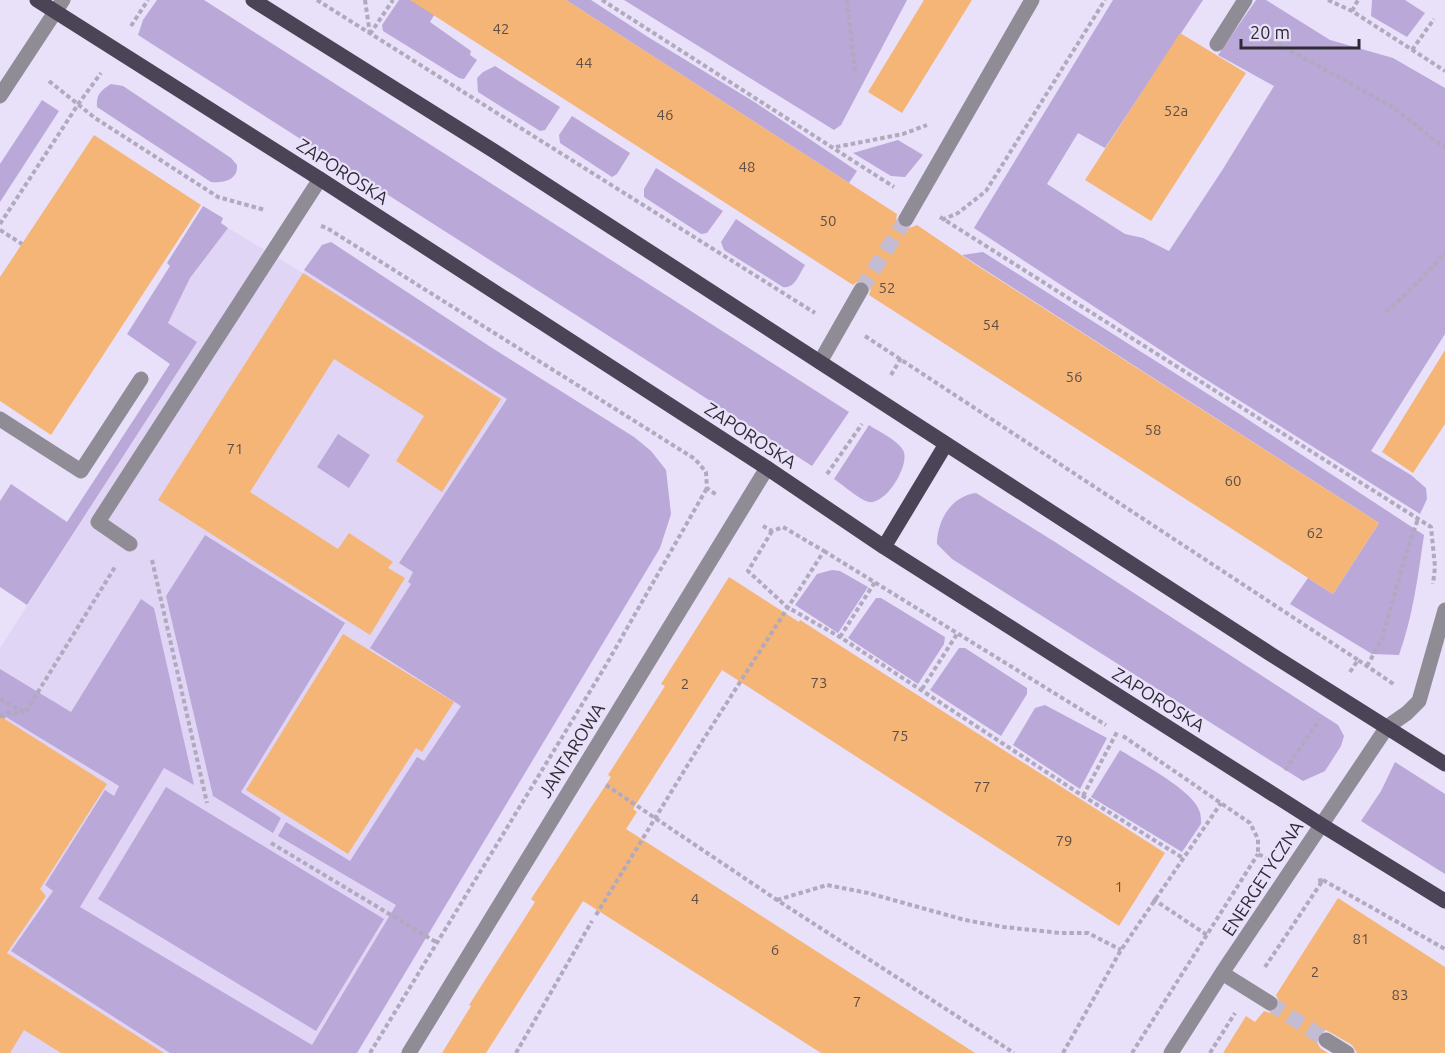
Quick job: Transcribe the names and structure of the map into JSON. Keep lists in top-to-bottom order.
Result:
{
  "streets": {
    "main road": ["ZAPOROSKA"],
    "street": ["JANTAROWA", "ENERGETYCZNA"]
  },
  "crossings": [
    ["ZAPOROSKA", "JANTAROWA"],
    ["ZAPOROSKA", "ENERGETYCZNA"]
  ],
  "house_numbers": [
    "42",
    "44",
    "52a",
    "46",
    "48",
    "50",
    "52",
    "54",
    "56",
    "58",
    "71",
    "60",
    "62",
    "73",
    "2",
    "75",
    "77",
    "79",
    "1",
    "4",
    "81",
    "6",
    "2",
    "83",
    "7"
  ],
  "scale_bar": "20 m"
}
